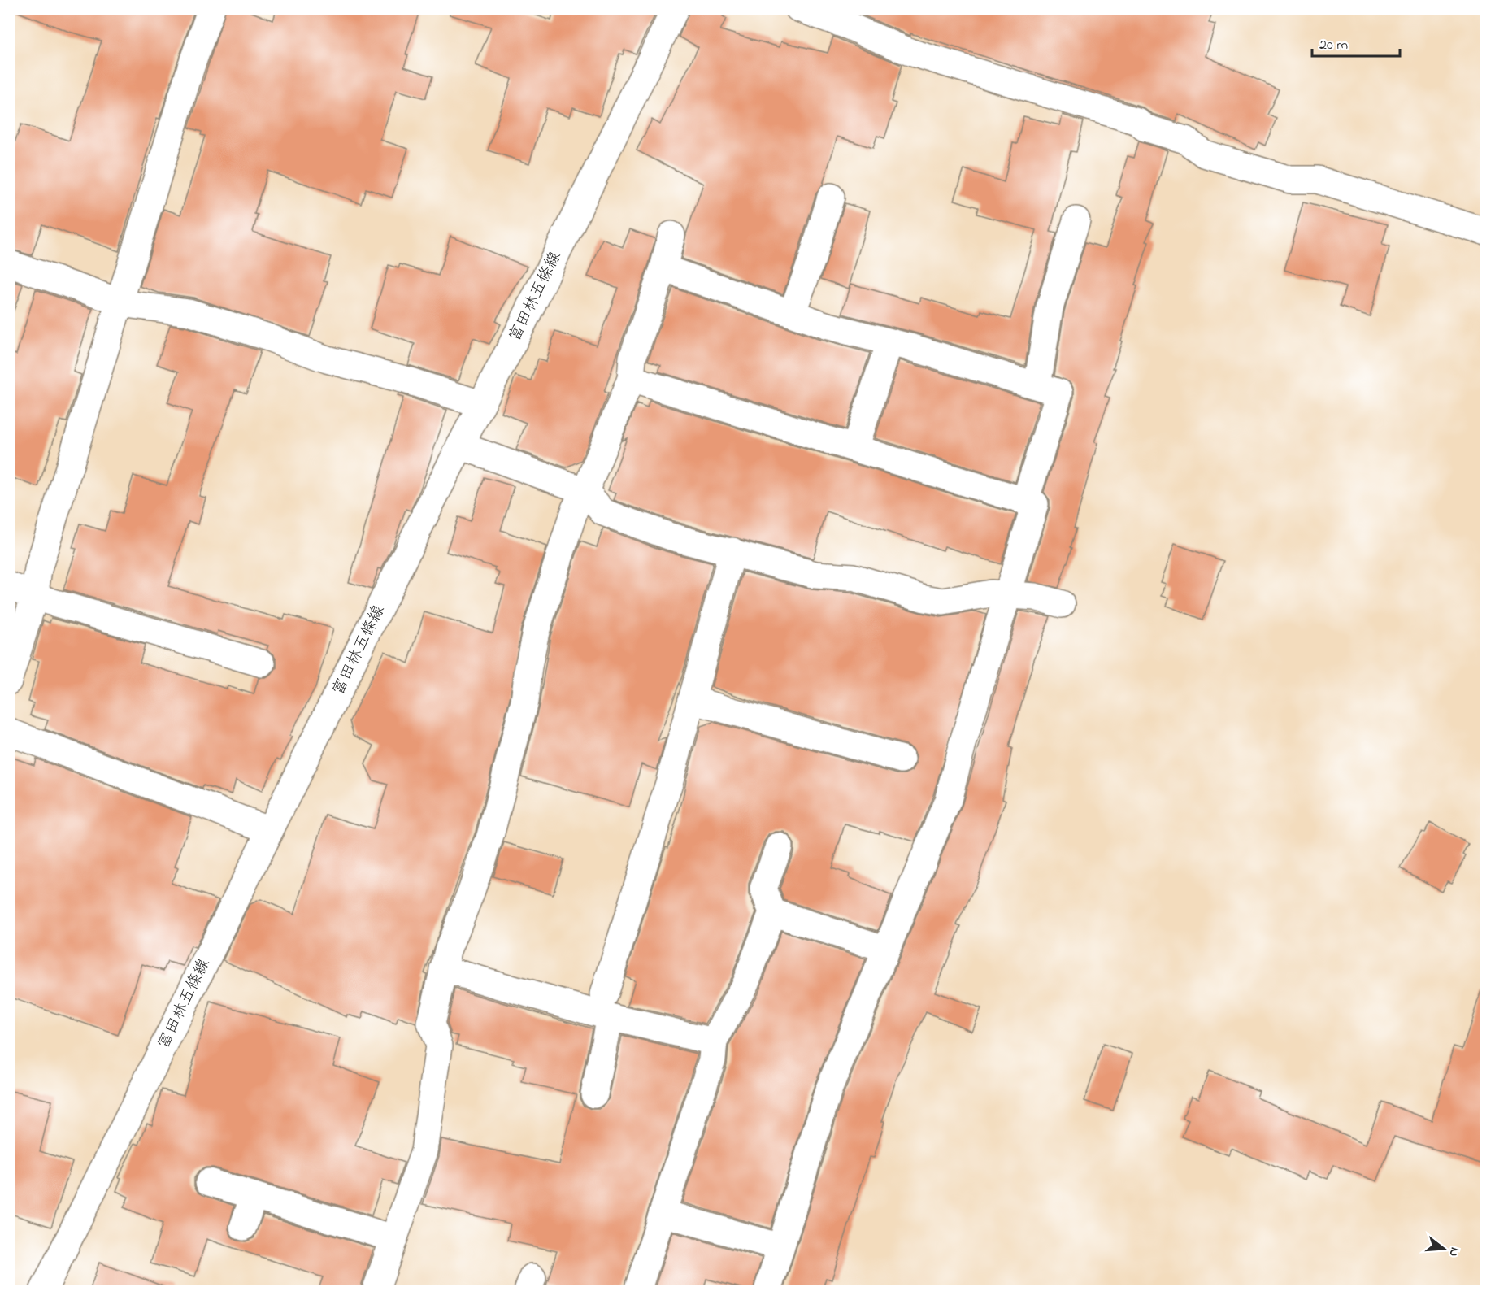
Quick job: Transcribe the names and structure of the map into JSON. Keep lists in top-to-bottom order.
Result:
{
  "streets": {
    "street": ["富田林五條線"]
  },
  "scale_bar": "20 m",
  "north": "right"
}
